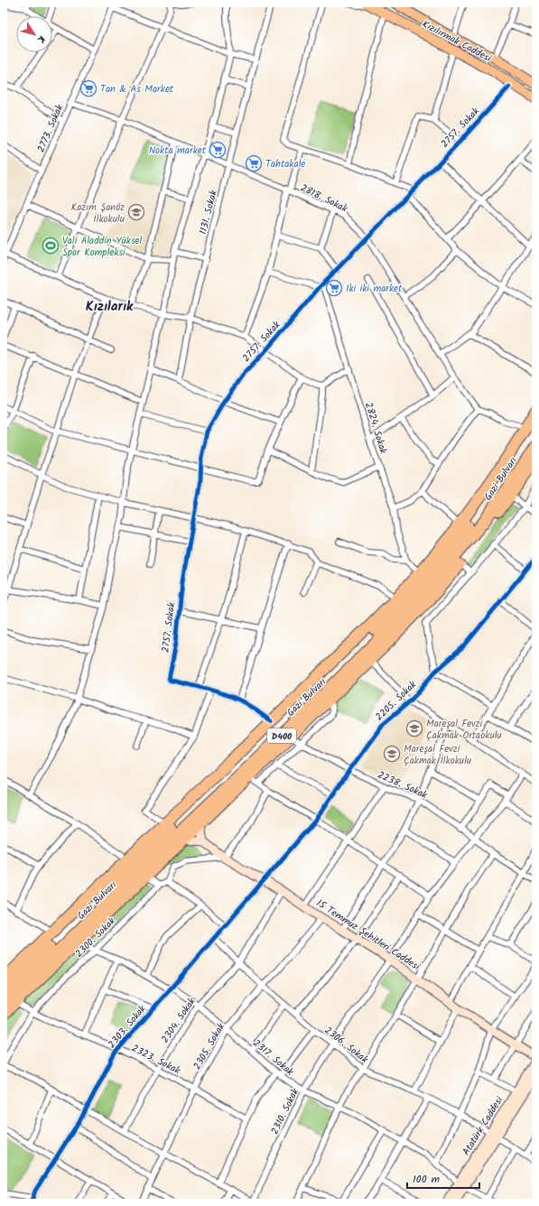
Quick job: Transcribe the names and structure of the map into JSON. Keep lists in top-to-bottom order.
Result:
{
  "streets": {
    "highway": ["Gazi Bulvarı", "D400"],
    "main road": ["Kızılırmak Caddesi", "15 Temmuz Şehitleri Caddesi", "Atatürk Caddesi"],
    "street": [
      "2757. Sokak",
      "2773. Sokak",
      "2818. Sokak",
      "1131. Sokak",
      "2824. Sokak",
      "2205. Sokak",
      "2238. Sokak",
      "2300. Sokak",
      "2304. Sokak",
      "2303. Sokak",
      "2306. Sokak",
      "2305. Sokak",
      "2317. Sokak",
      "2323. Sokak",
      "2310. Sokak"
    ]
  },
  "crossings": [
    ["2757. Sokak", "2818. Sokak"],
    ["2757. Sokak", "2824. Sokak"],
    ["2773. Sokak", "2818. Sokak"],
    ["2818. Sokak", "1131. Sokak"],
    ["2205. Sokak", "2238. Sokak"],
    ["2205. Sokak", "15 Temmuz Şehitleri Caddesi"],
    ["2205. Sokak", "2303. Sokak"],
    ["2238. Sokak", "2310. Sokak"],
    ["15 Temmuz Şehitleri Caddesi", "2304. Sokak"],
    ["15 Temmuz Şehitleri Caddesi", "2303. Sokak"],
    ["15 Temmuz Şehitleri Caddesi", "2305. Sokak"],
    ["15 Temmuz Şehitleri Caddesi", "2310. Sokak"],
    ["15 Temmuz Şehitleri Caddesi", "Atatürk Caddesi"],
    ["2300. Sokak", "2317. Sokak"],
    ["2300. Sokak", "2323. Sokak"],
    ["2304. Sokak", "2306. Sokak"],
    ["2304. Sokak", "2317. Sokak"],
    ["2304. Sokak", "2323. Sokak"],
    ["2303. Sokak", "2306. Sokak"],
    ["2303. Sokak", "2317. Sokak"],
    ["2303. Sokak", "2323. Sokak"],
    ["2306. Sokak", "2305. Sokak"],
    ["2306. Sokak", "2310. Sokak"],
    ["2306. Sokak", "Atatürk Caddesi"],
    ["2305. Sokak", "2317. Sokak"],
    ["2305. Sokak", "2323. Sokak"],
    ["2317. Sokak", "2310. Sokak"],
    ["2317. Sokak", "Atatürk Caddesi"]
  ],
  "districts": ["Kızılarık"],
  "places": {
    "supermarket": [
      "Tan & As Market",
      "Nokta market",
      "Tahtakale",
      "Iki iki market"
    ],
    "school or university": ["Kazım Şanöz İlkokulu", "Mareşal Fevzi Çakmak Ortaokulu", "Mareşal Fevzi Çakmak İlkokulu"],
    "sports": ["Vali Aladdin Yüksel Spor Kompleksi"]
  },
  "scale_bar": "100 m",
  "north": "bottom right"
}
